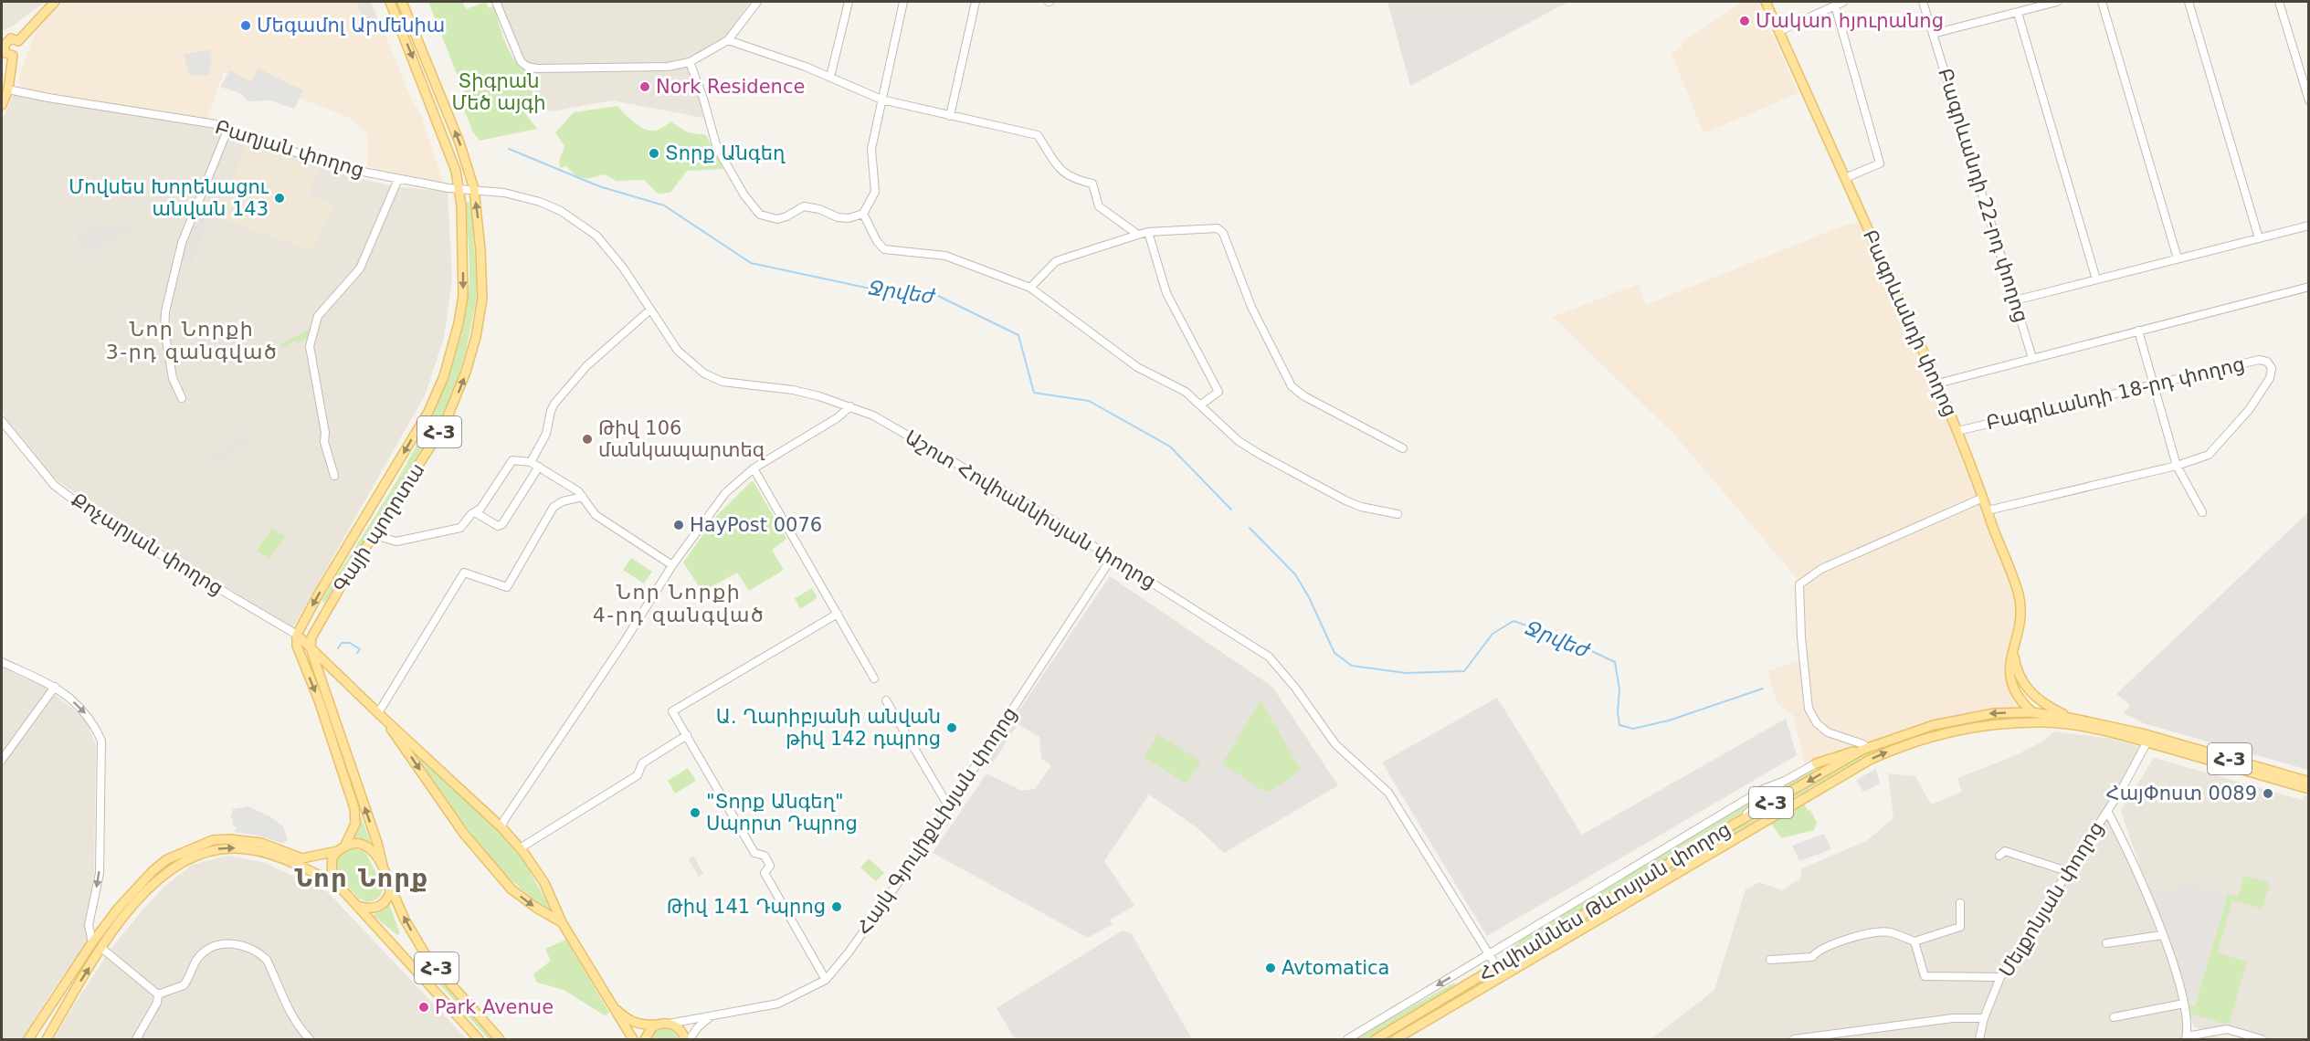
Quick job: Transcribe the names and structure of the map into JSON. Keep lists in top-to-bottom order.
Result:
{
  "streets": {
    "main road": [
      "Բագրևանդի փողոց",
      "Հ-3",
      "Գայի պողոտա",
      "Քոչարյան փողոց",
      "Հովհաննես Թևոսյան փողոց"
    ],
    "street": [
      "Բաղյան փողոց",
      "Բագրևանդի 22-րդ փողոց",
      "Բագրևանդի 18-րդ փողոց",
      "Աշոտ Հովհաննիսյան փողոց",
      "Հայկ Գյուլիքևխյան փողոց",
      "Մելքոնյան փողոց"
    ]
  },
  "crossings": [
    ["Բաղյան փողոց", "Աշոտ Հովհաննիսյան փողոց"],
    ["Բաղյան փողոց", "Գայի պողոտա"],
    ["Բագրևանդի փողոց", "Բագրևանդի 18-րդ փողոց"],
    ["Բագրևանդի փողոց", "Հովհաննես Թևոսյան փողոց"],
    ["Աշոտ Հովհաննիսյան փողոց", "Գայի պողոտա"],
    ["Աշոտ Հովհաննիսյան փողոց", "Հայկ Գյուլիքևխյան փողոց"],
    ["Աշոտ Հովհաննիսյան փողոց", "Հովհաննես Թևոսյան փողոց"],
    ["Գայի պողոտա", "Քոչարյան փողոց"],
    ["Մելքոնյան փողոց", "Հովհաննես Թևոսյան փողոց"]
  ],
  "districts": ["Նոր Նորքի 3-րդ զանգված", "Նոր Նորքի 4-րդ զանգված", "Նոր Նորք"],
  "water": ["Ջրվեժ"],
  "parks": ["Տիգրան Մեծ այգի"],
  "places": [
    "Մակաո հյուրանոց",
    "Մեգամոլ Արմենիա",
    "Nork Residence",
    "Տորք Անգեղ",
    "Մովսես Խորենացու անվան 143",
    "Թիվ 106 մանկապարտեզ",
    "HayPost 0076",
    "Ա․ Ղարիբյանի անվան թիվ 142 դպրոց",
    "ՀայՓոստ 0089",
    "\"Տորք Անգեղ\" Սպորտ Դպրոց",
    "Թիվ 141 Դպրոց",
    "Avtomatica",
    "Park Avenue"
  ]
}
